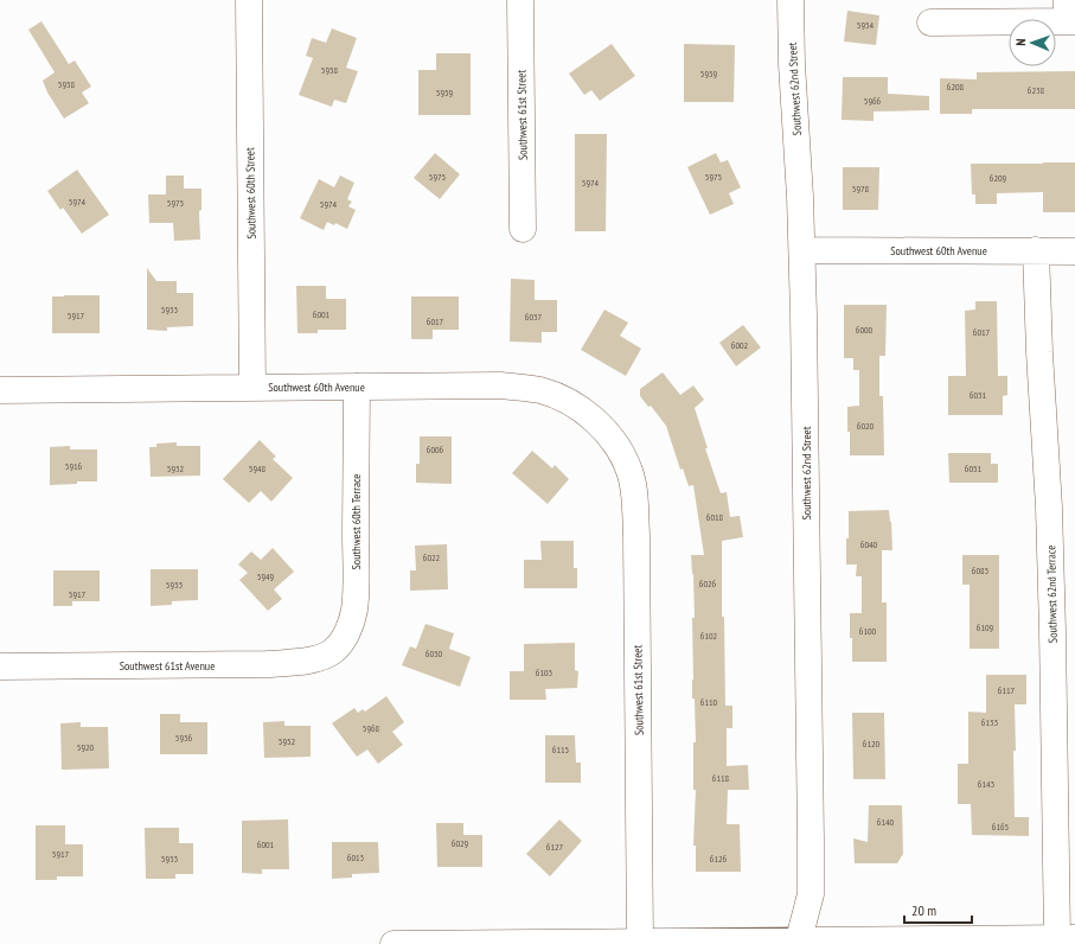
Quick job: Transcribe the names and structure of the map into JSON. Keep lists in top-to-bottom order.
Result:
{
  "streets": {
    "street": [
      "Southwest 62nd Street",
      "Southwest 61st Street",
      "Southwest 60th Street",
      "Southwest 60th Avenue",
      "Southwest 60th Terrace",
      "Southwest 62nd Terrace",
      "Southwest 61st Avenue"
    ]
  },
  "crossings": [
    ["Southwest 62nd Street", "Southwest 60th Avenue"],
    ["Southwest 61st Street", "Southwest 60th Avenue"],
    ["Southwest 60th Street", "Southwest 60th Avenue"],
    ["Southwest 60th Avenue", "Southwest 60th Terrace"],
    ["Southwest 60th Avenue", "Southwest 62nd Terrace"],
    ["Southwest 60th Terrace", "Southwest 61st Avenue"]
  ],
  "house_numbers": [
    "5954",
    "5958",
    "5959",
    "5958",
    "6208",
    "6238",
    "5959",
    "5966",
    "5975",
    "5975",
    "6209",
    "5974",
    "5978",
    "5974",
    "5975",
    "5974",
    "5933",
    "6001",
    "5917",
    "6037",
    "6017",
    "6000",
    "6017",
    "6002",
    "6031",
    "6020",
    "6006",
    "5916",
    "5932",
    "5948",
    "6051",
    "6018",
    "6040",
    "6022",
    "6083",
    "5949",
    "6026",
    "5933",
    "5917",
    "6109",
    "6100",
    "6102",
    "6030",
    "6103",
    "6117",
    "6110",
    "6133",
    "5968",
    "5936",
    "5952",
    "6120",
    "5920",
    "6115",
    "6118",
    "6143",
    "6140",
    "6165",
    "6029",
    "6001",
    "6127",
    "5917",
    "6013",
    "5933",
    "6126"
  ],
  "scale_bar": "20 m",
  "north": "left"
}
